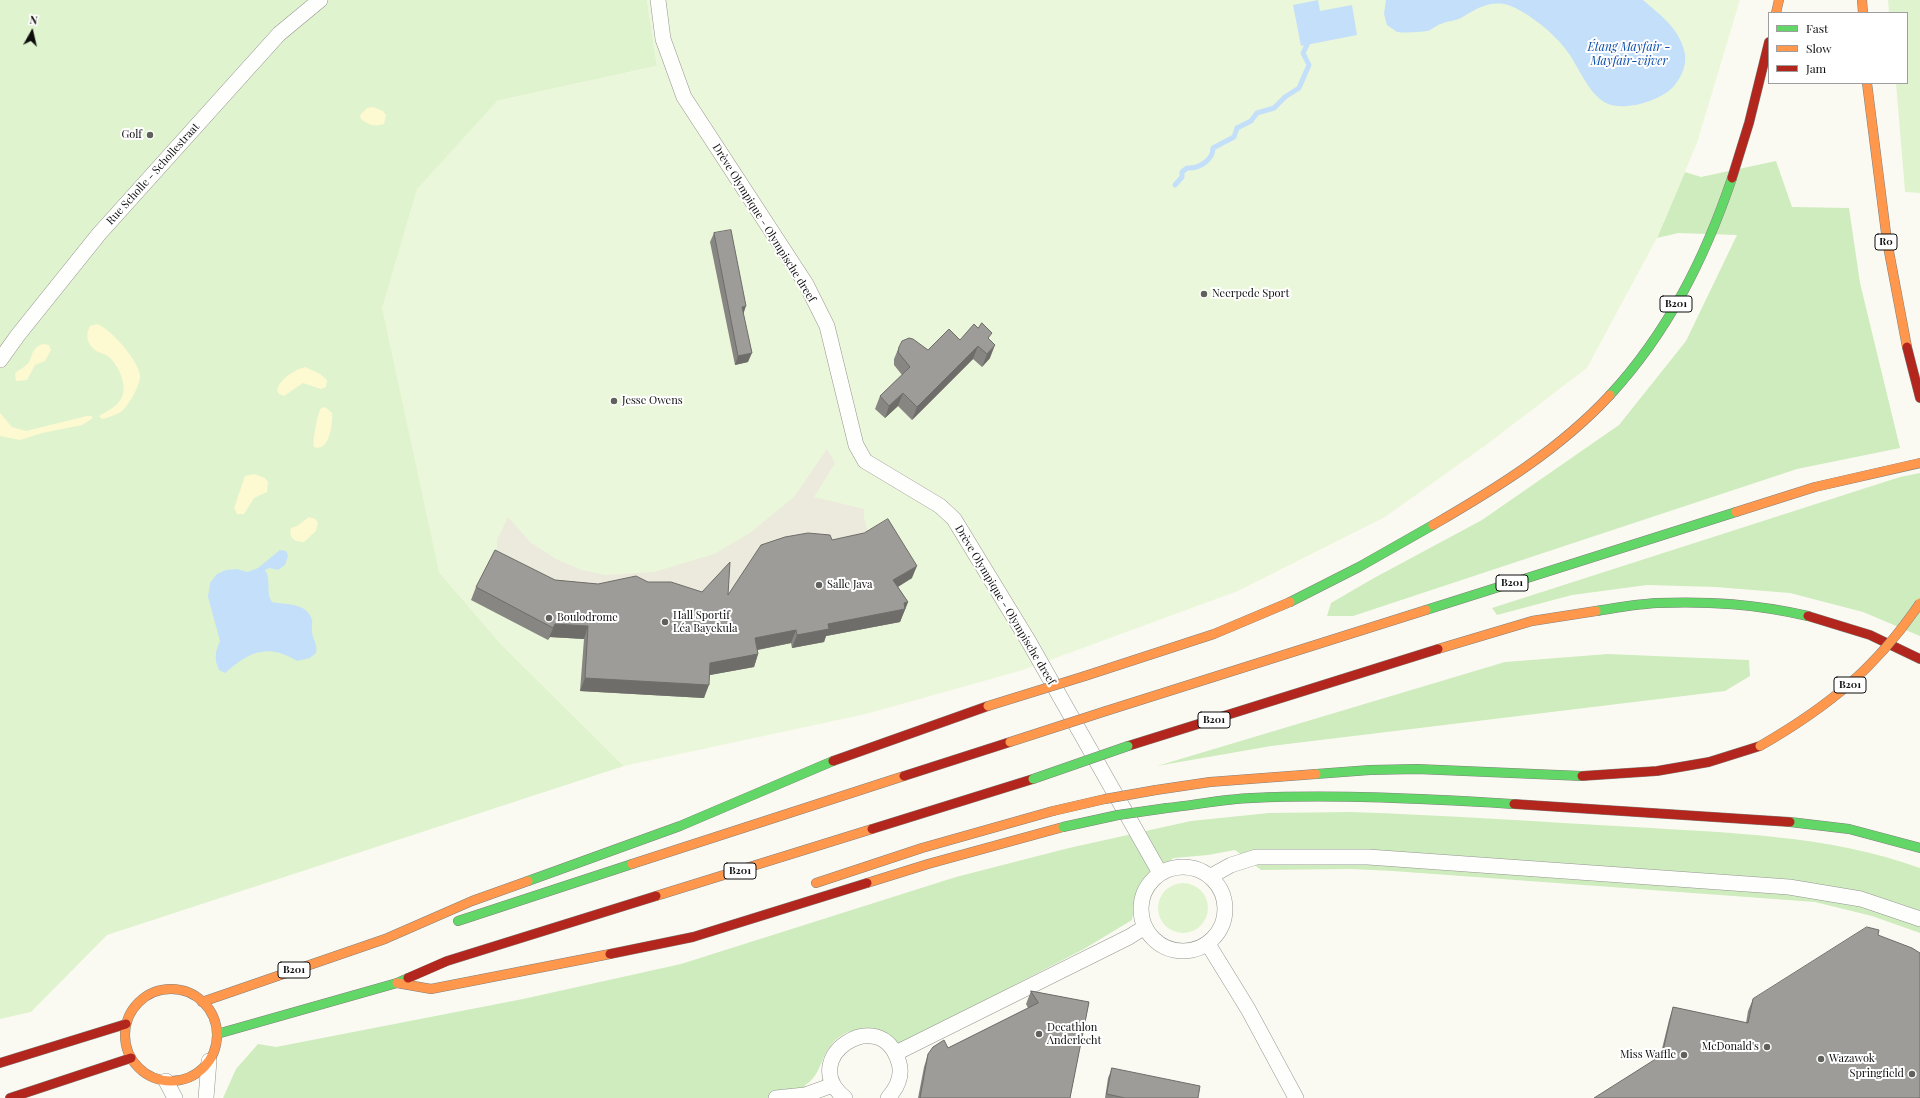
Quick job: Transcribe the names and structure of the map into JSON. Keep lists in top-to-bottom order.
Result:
{
  "streets": {
    "highway": ["R0", "B201"],
    "street": ["Rue Scholle - Schollestraat", "Drève Olympique - Olympische dreef"]
  },
  "water": ["Étang Mayfair - Mayfair-vijver"],
  "places": [
    "Golf",
    "Neerpede Sport",
    "Jesse Owens",
    "Salle Java",
    "Boulodrome",
    "Hall Sportif Léa Bayekula",
    "Decathlon Anderlecht",
    "McDonald's",
    "Miss Waffle",
    "Wazawok",
    "Springfield"
  ],
  "legend": ["Fast", "Slow", "Jam"],
  "north": "top"
}
